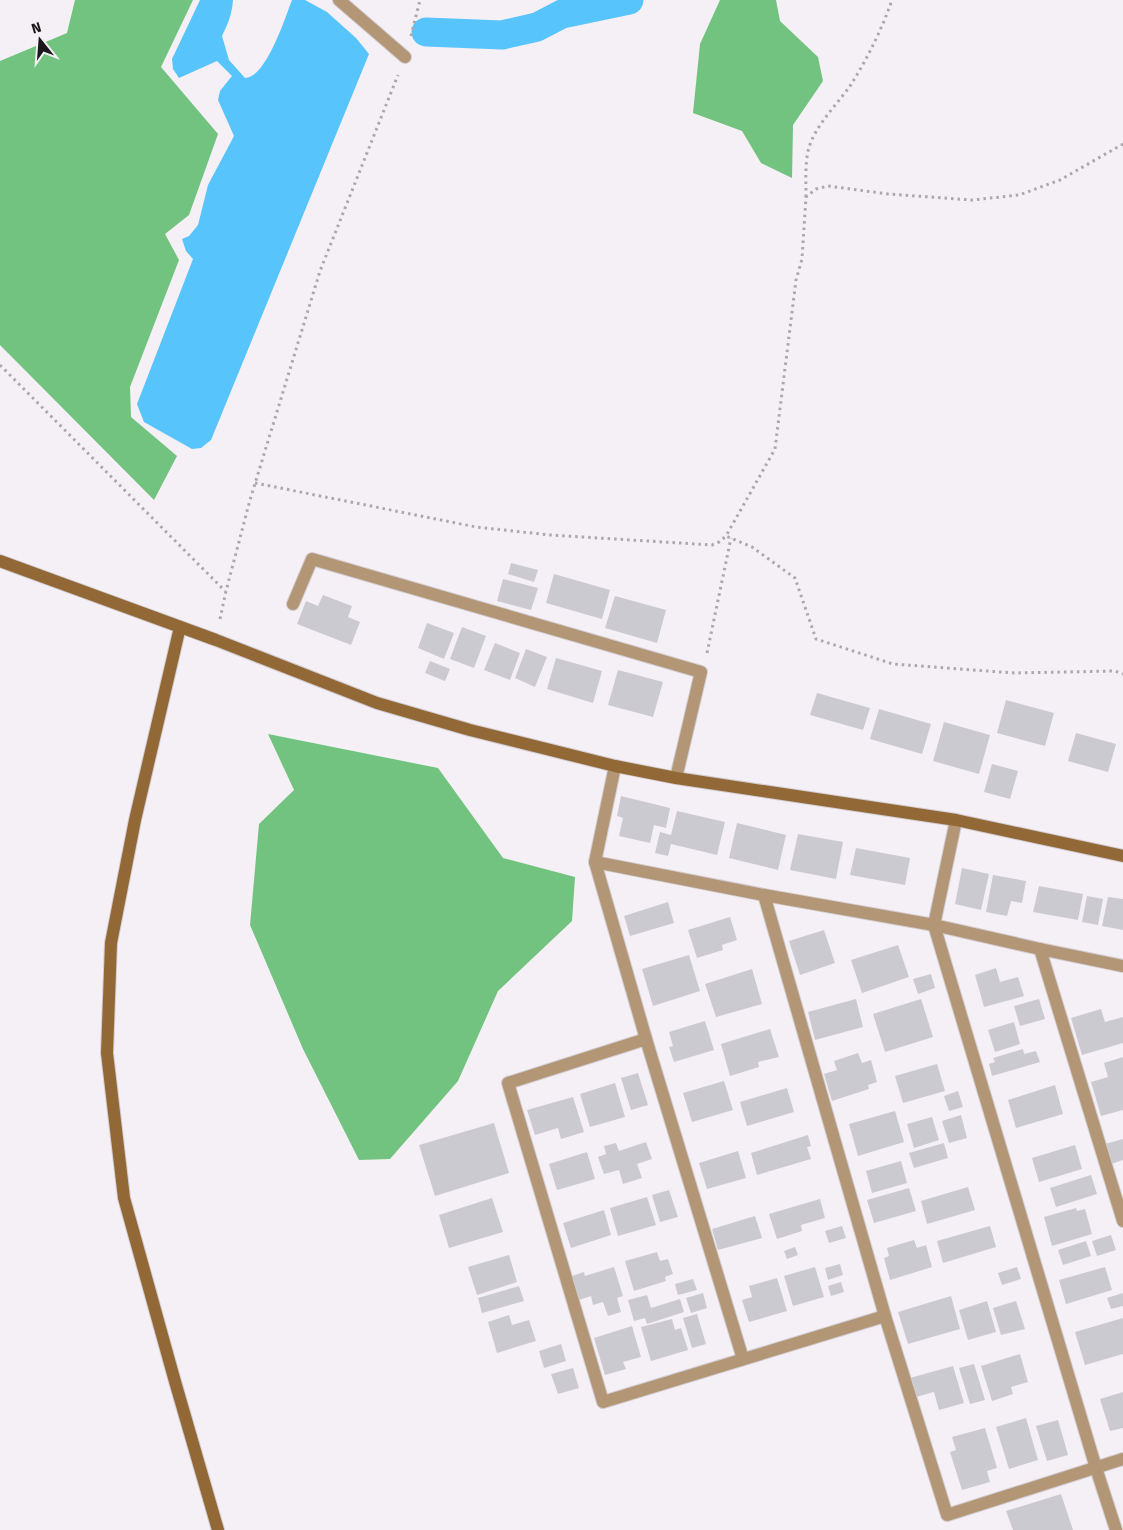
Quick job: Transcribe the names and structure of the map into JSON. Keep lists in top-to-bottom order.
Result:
{
  "north": "top"
}
